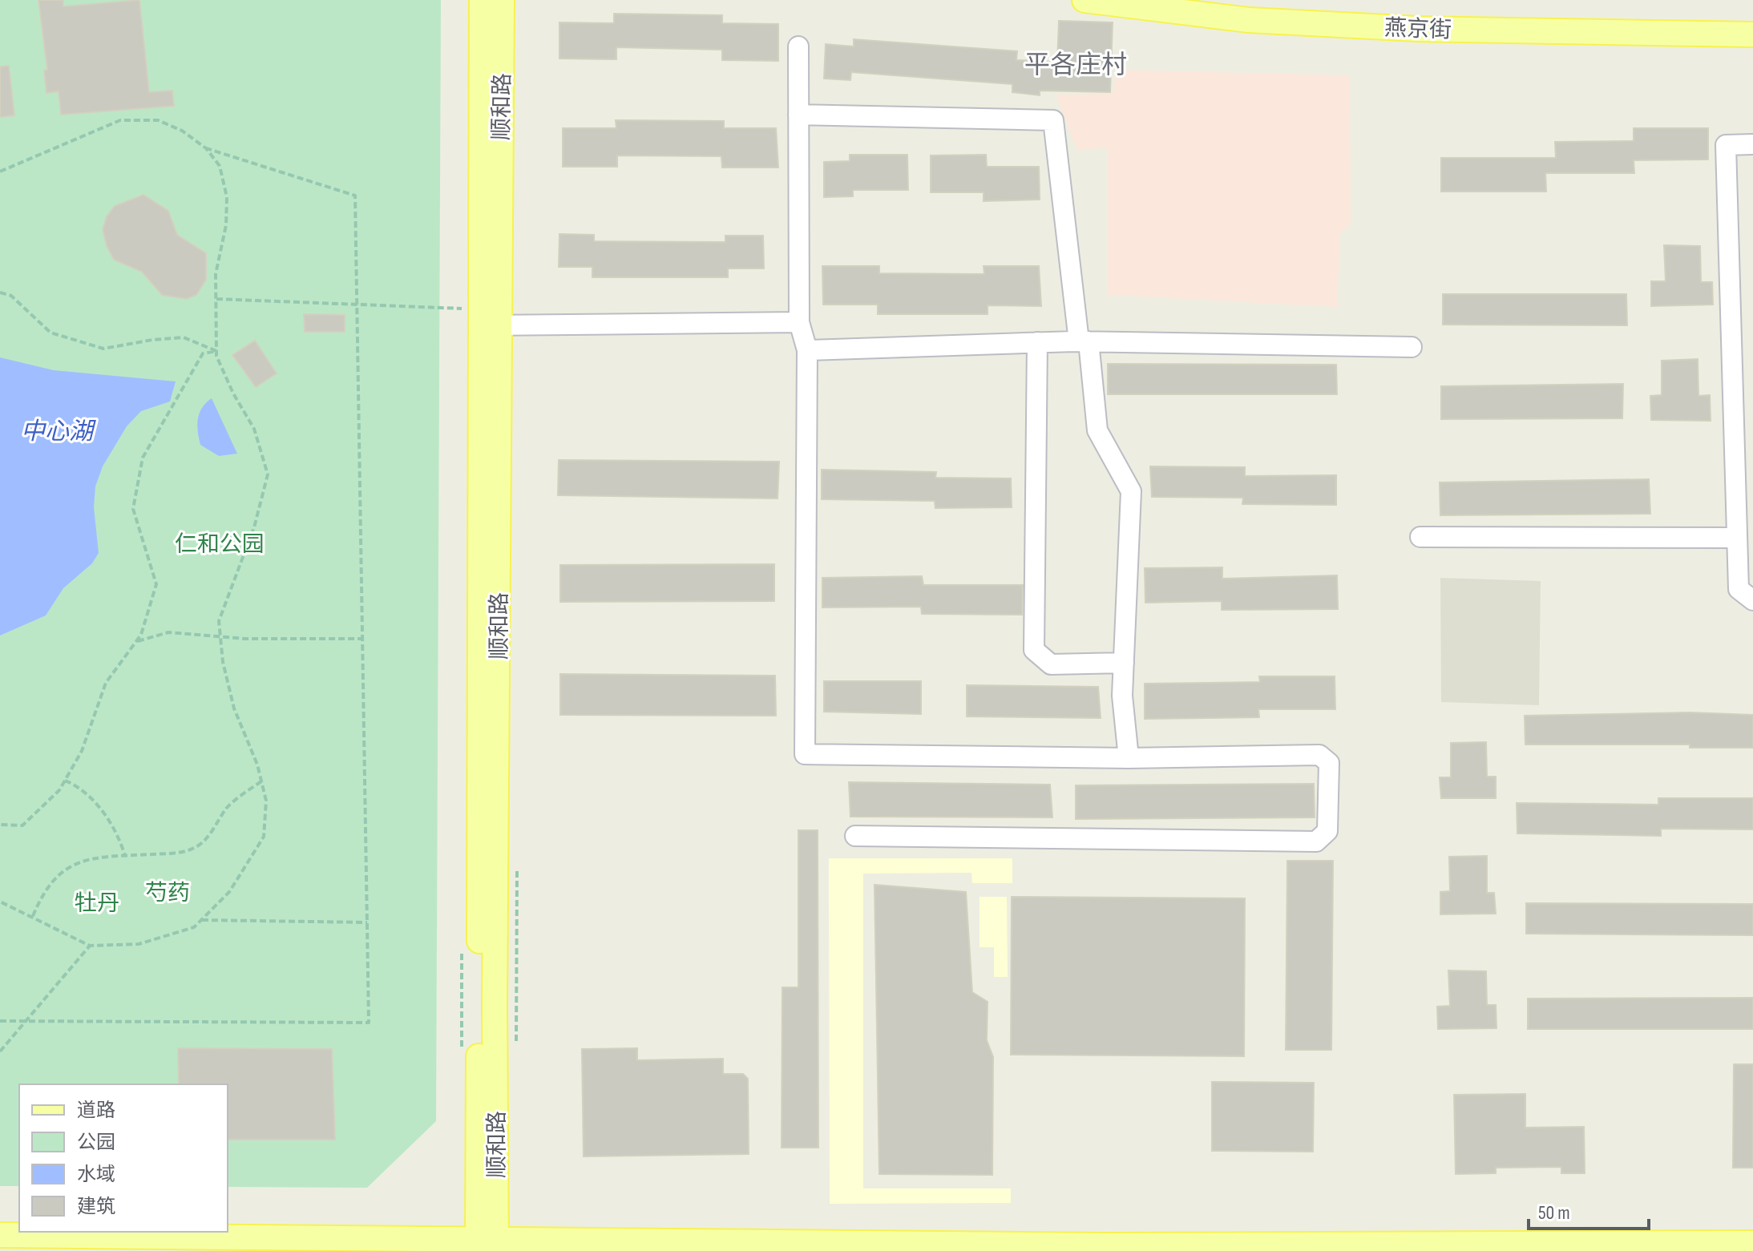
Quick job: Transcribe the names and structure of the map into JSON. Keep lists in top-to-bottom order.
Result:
{
  "streets": {
    "main road": ["燕京街", "顺和路"]
  },
  "districts": ["平各庄村"],
  "water": ["中心湖"],
  "parks": ["仁和公园", "芍药", "牡丹"],
  "legend": [
    "道路",
    "公园",
    "水域",
    "建筑"
  ],
  "scale_bar": "50 m"
}
